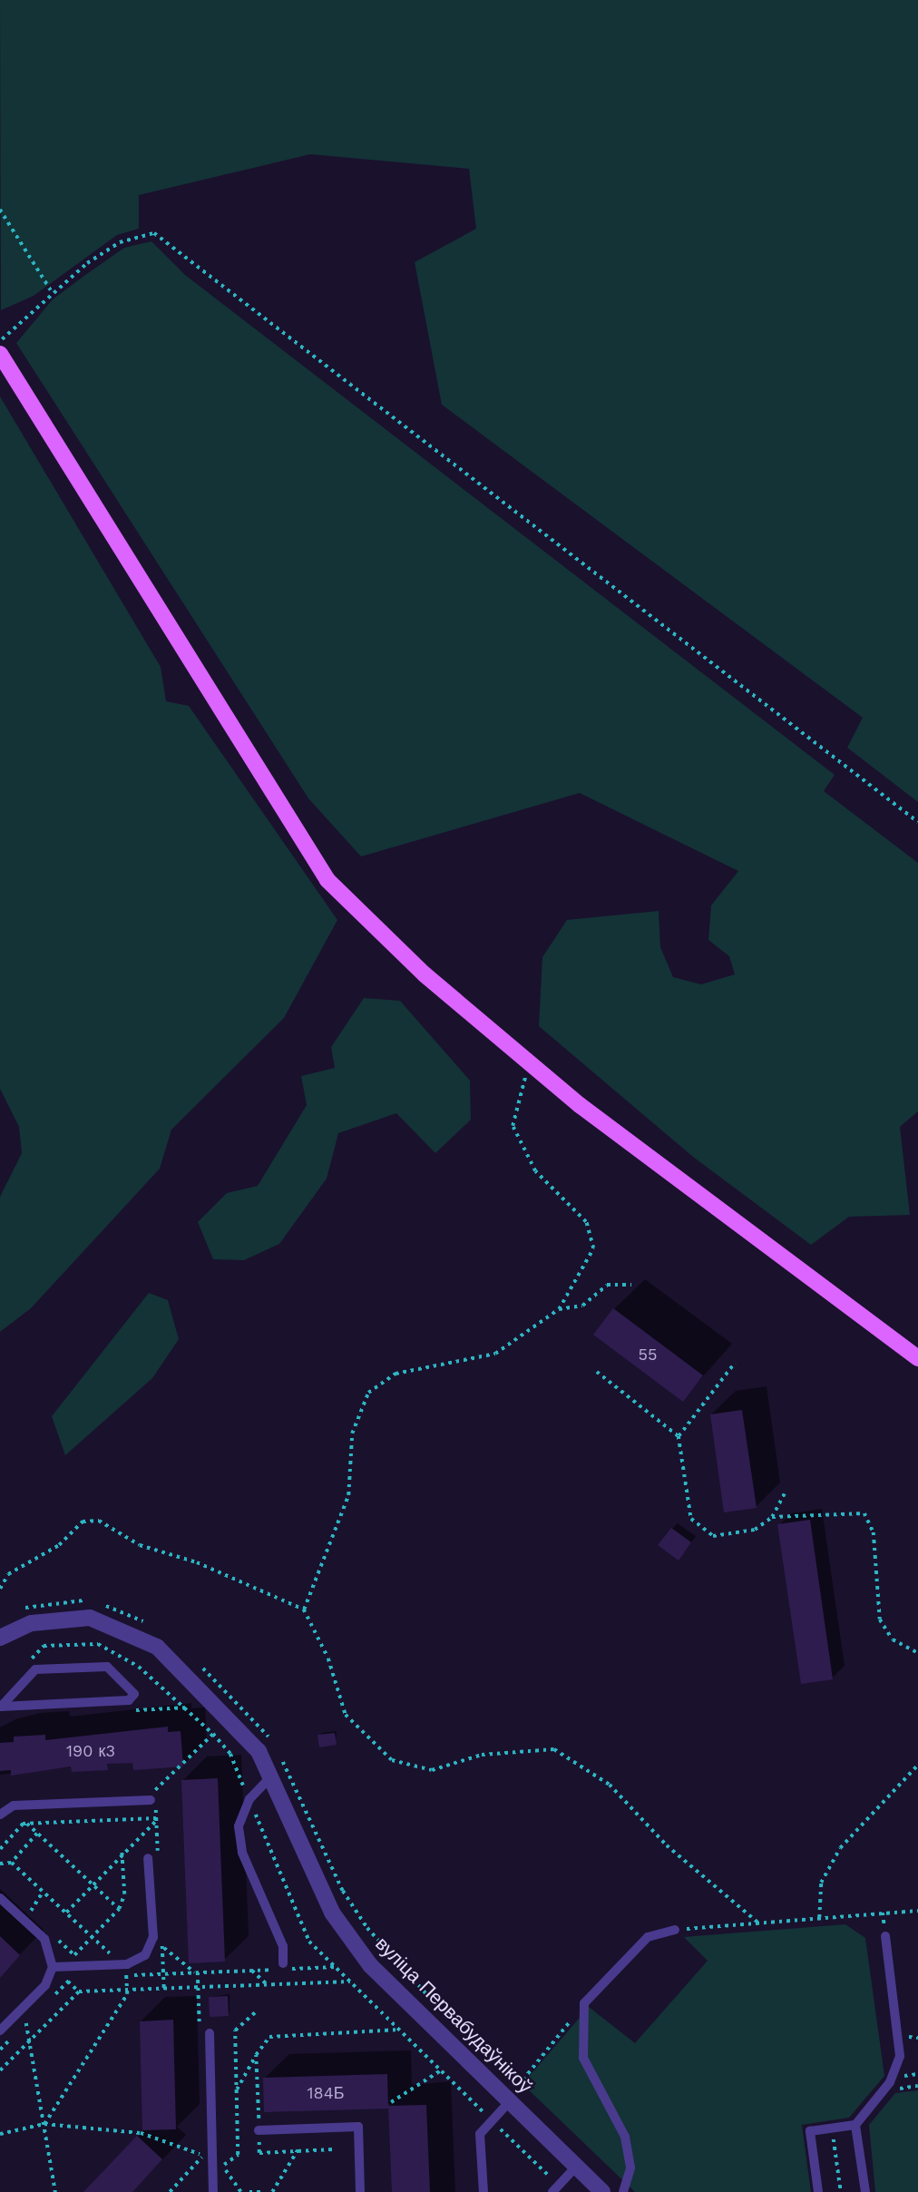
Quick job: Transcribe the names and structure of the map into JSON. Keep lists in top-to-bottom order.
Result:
{
  "streets": {
    "street": ["вуліца Первабудаўнікоў"]
  },
  "house_numbers": ["55", "190 к3", "184Б"]
}
